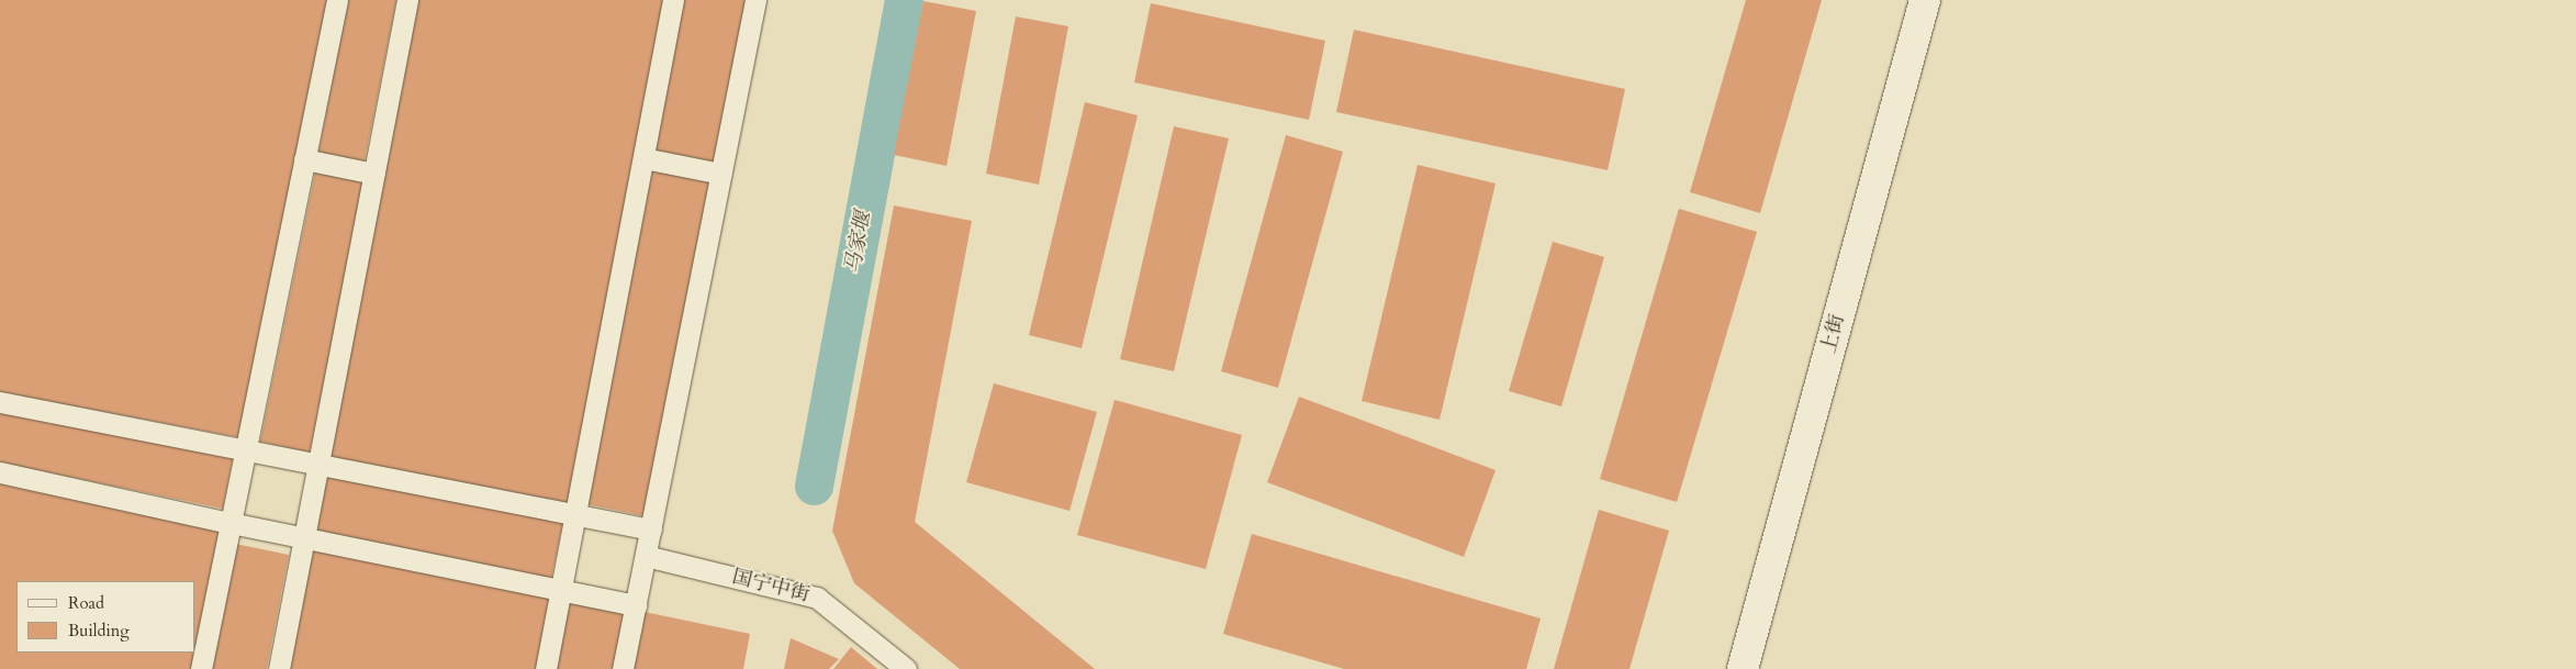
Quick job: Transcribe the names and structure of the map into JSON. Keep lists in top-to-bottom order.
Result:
{
  "streets": {
    "street": ["上街"],
    "lane": ["国宁中街"]
  },
  "water": ["马家堰"],
  "legend": ["Road", "Building"]
}
